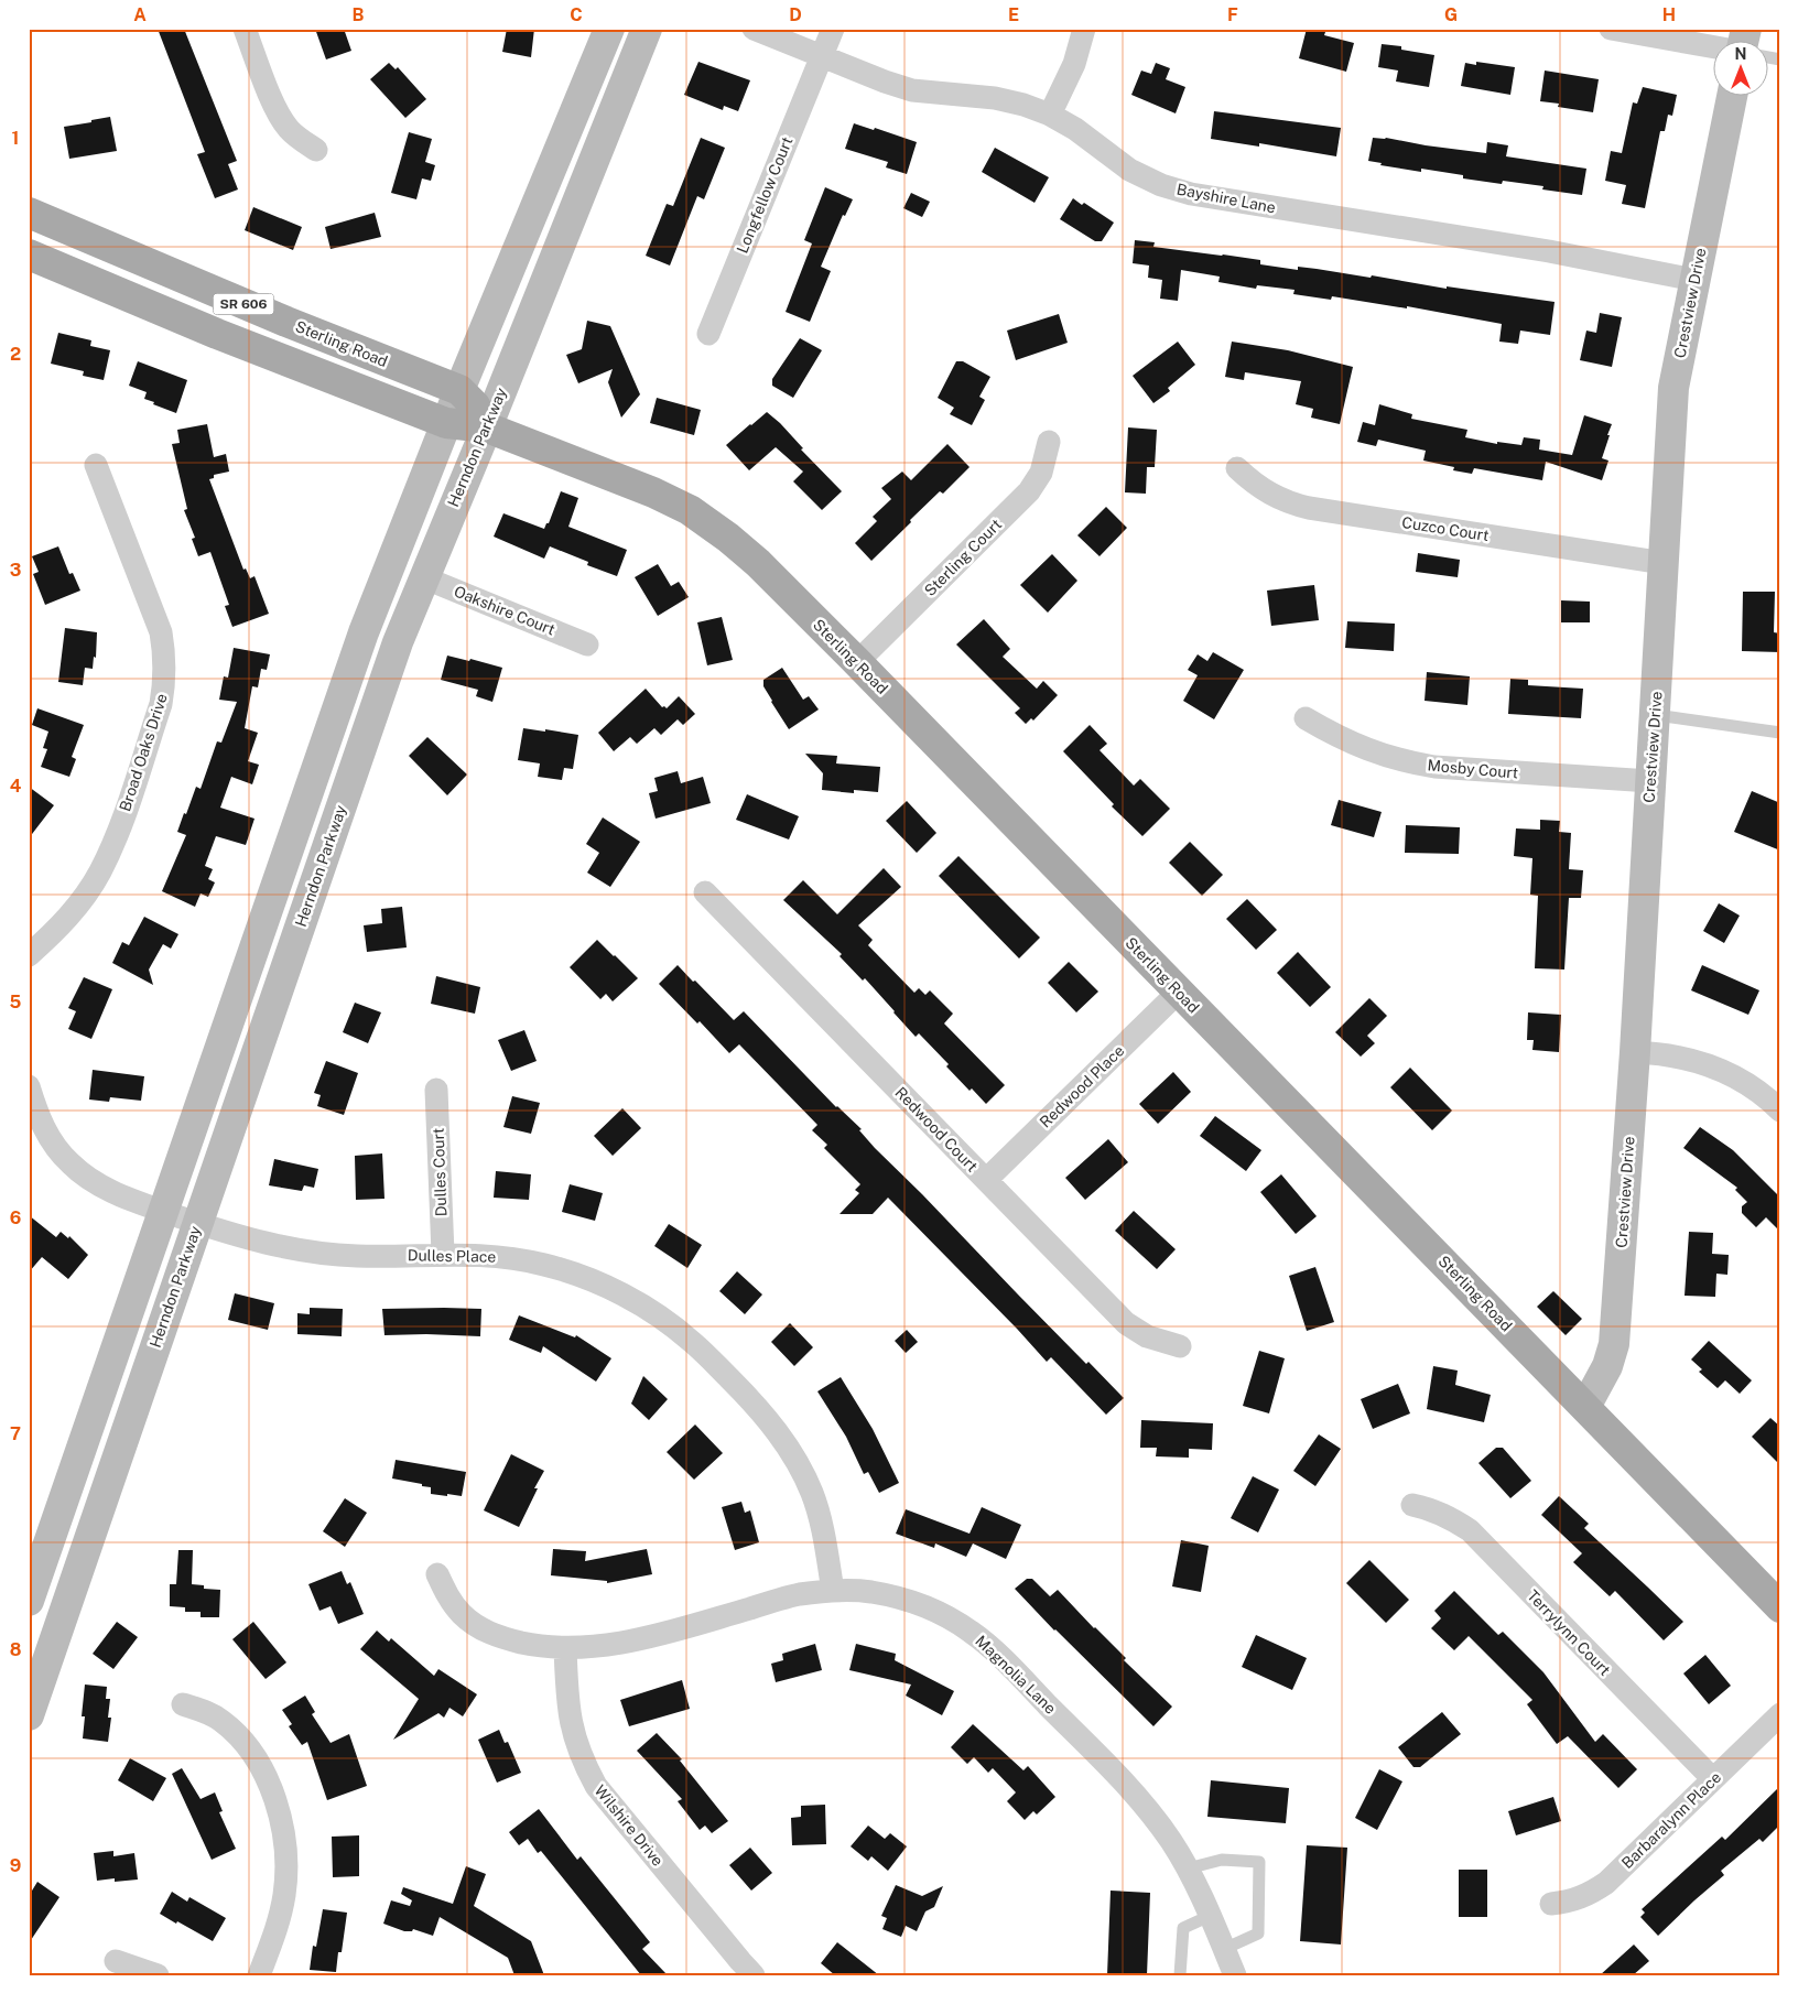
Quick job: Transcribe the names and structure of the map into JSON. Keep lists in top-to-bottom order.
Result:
{
  "streets": {
    "main road": [
      "Crestview Drive",
      "SR 606",
      "Sterling Road",
      "Herndon Parkway"
    ],
    "street": [
      "Longfellow Court",
      "Bayshire Lane",
      "Cuzco Court",
      "Sterling Court",
      "Oakshire Court",
      "Broad Oaks Drive",
      "Mosby Court",
      "Redwood Place",
      "Redwood Court",
      "Dulles Court",
      "Dulles Place",
      "Terrylynn Court",
      "Magnolia Lane",
      "Barbaralynn Place",
      "Wilshire Drive"
    ]
  },
  "crossings": [
    ["Longfellow Court", "Bayshire Lane"],
    ["Bayshire Lane", "Crestview Drive"],
    ["Crestview Drive", "Sterling Road"],
    ["Crestview Drive", "Cuzco Court"],
    ["Crestview Drive", "Mosby Court"],
    ["Sterling Road", "Herndon Parkway"],
    ["Sterling Road", "Sterling Court"],
    ["Sterling Road", "Redwood Place"],
    ["Herndon Parkway", "Oakshire Court"],
    ["Herndon Parkway", "Dulles Place"],
    ["Redwood Place", "Redwood Court"],
    ["Dulles Court", "Dulles Place"],
    ["Dulles Place", "Magnolia Lane"],
    ["Terrylynn Court", "Barbaralynn Place"],
    ["Magnolia Lane", "Wilshire Drive"]
  ],
  "north": "top",
  "grid": {
    "columns": [
      "A",
      "B",
      "C",
      "D",
      "E",
      "F",
      "G",
      "H"
    ],
    "rows": [
      "1",
      "2",
      "3",
      "4",
      "5",
      "6",
      "7",
      "8",
      "9"
    ]
  }
}
